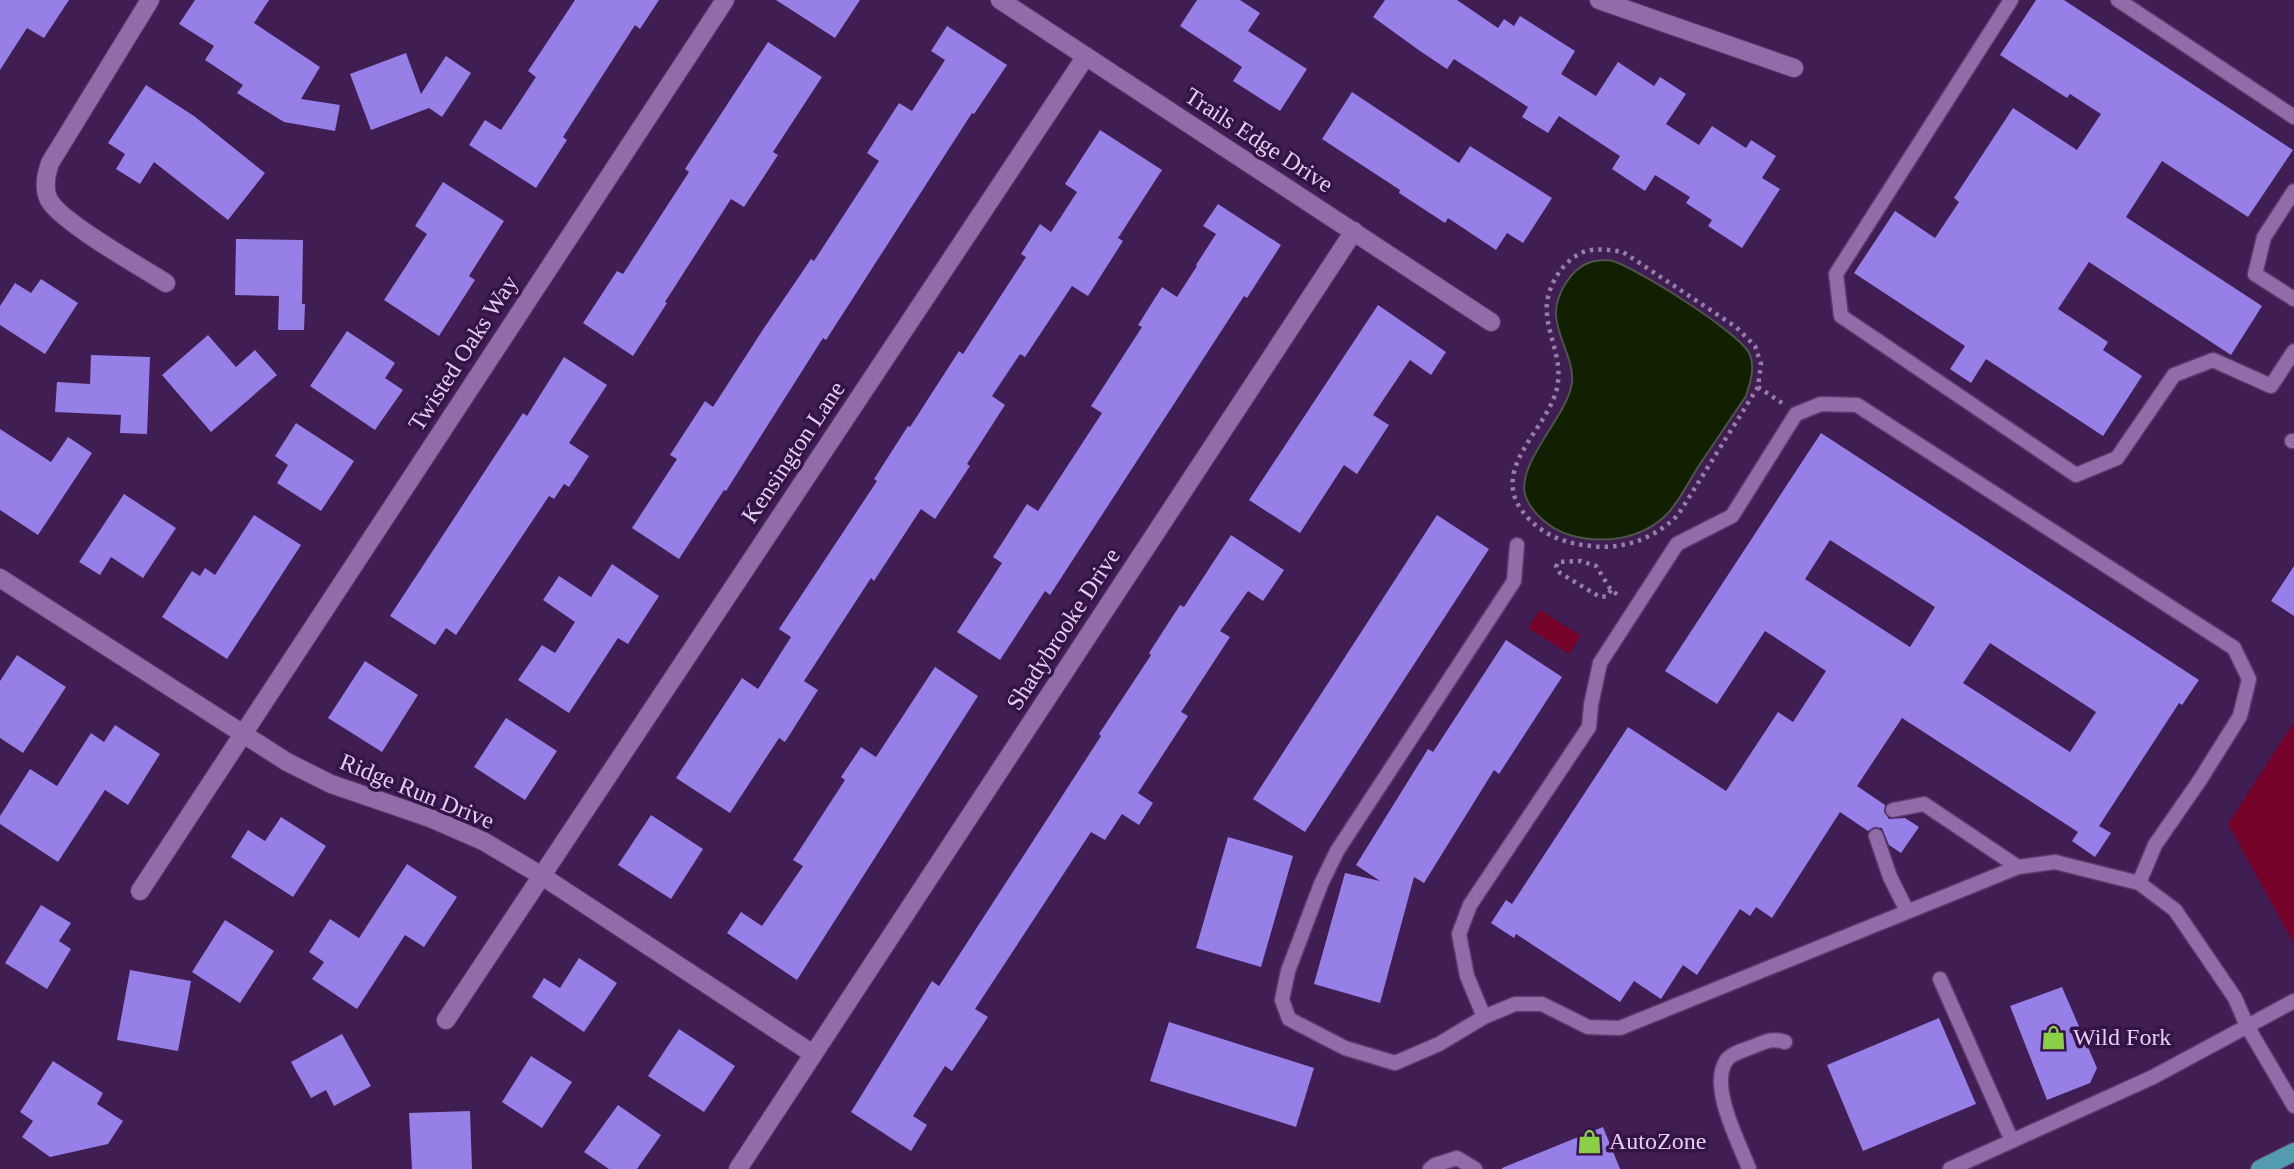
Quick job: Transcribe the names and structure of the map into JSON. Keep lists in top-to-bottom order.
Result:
{
  "streets": {
    "street": [
      "Trails Edge Drive",
      "Twisted Oaks Way",
      "Kensington Lane",
      "Shadybrooke Drive",
      "Ridge Run Drive"
    ]
  },
  "crossings": [
    ["Trails Edge Drive", "Kensington Lane"],
    ["Trails Edge Drive", "Shadybrooke Drive"],
    ["Twisted Oaks Way", "Ridge Run Drive"],
    ["Kensington Lane", "Ridge Run Drive"],
    ["Shadybrooke Drive", "Ridge Run Drive"]
  ],
  "places": {
    "shop": ["Wild Fork", "AutoZone"]
  }
}
